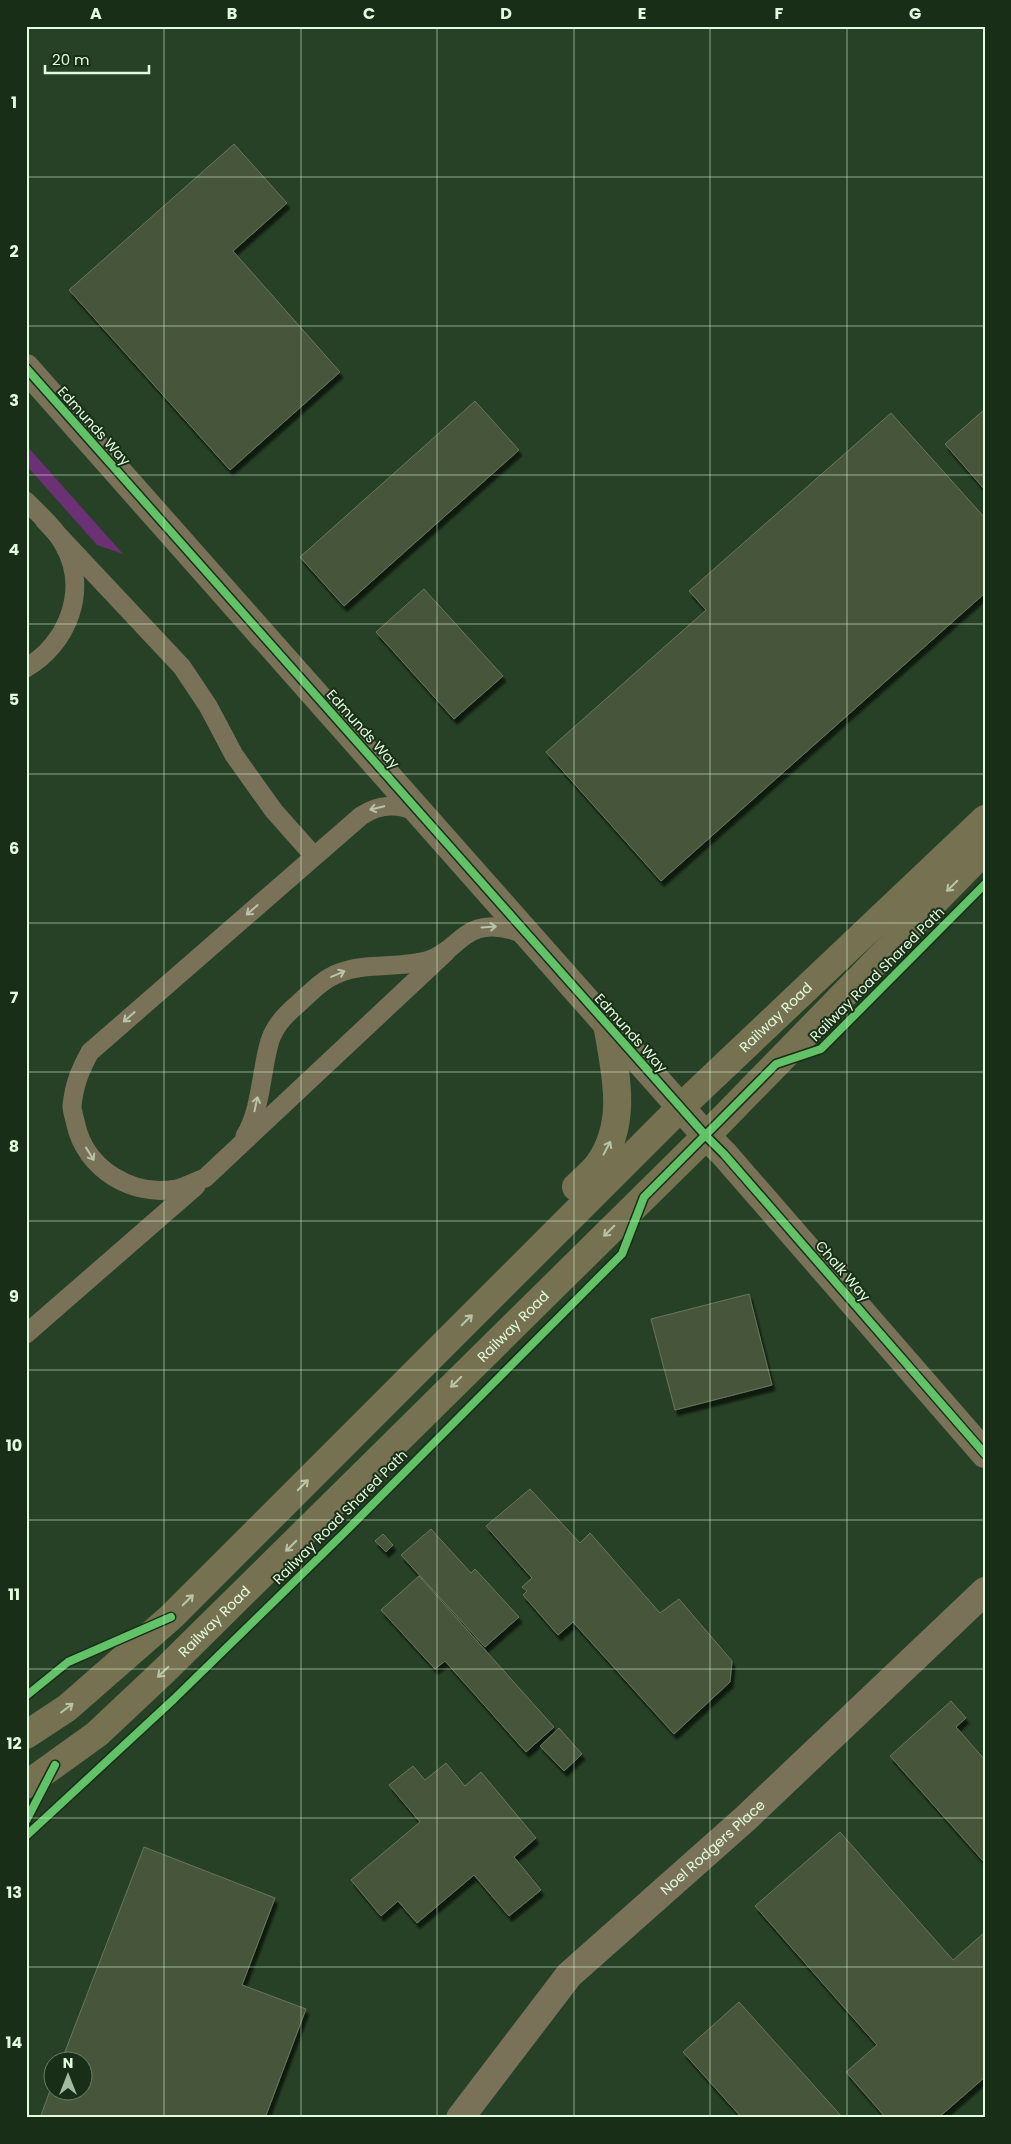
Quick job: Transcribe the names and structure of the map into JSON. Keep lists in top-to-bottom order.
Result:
{
  "streets": {
    "main road": ["Railway Road"],
    "street": ["Edmunds Way", "Chalk Way", "Noel Rodgers Place"],
    "cycle path": ["Railway Road Shared Path"]
  },
  "crossings": [
    ["Edmunds Way", "Railway Road"],
    ["Edmunds Way", "Chalk Way"],
    ["Railway Road", "Chalk Way"]
  ],
  "scale_bar": "20 m",
  "north": "top",
  "grid": {
    "columns": [
      "A",
      "B",
      "C",
      "D",
      "E",
      "F",
      "G"
    ],
    "rows": [
      "1",
      "2",
      "3",
      "4",
      "5",
      "6",
      "7",
      "8",
      "9",
      "10",
      "11",
      "12",
      "13",
      "14"
    ]
  }
}
